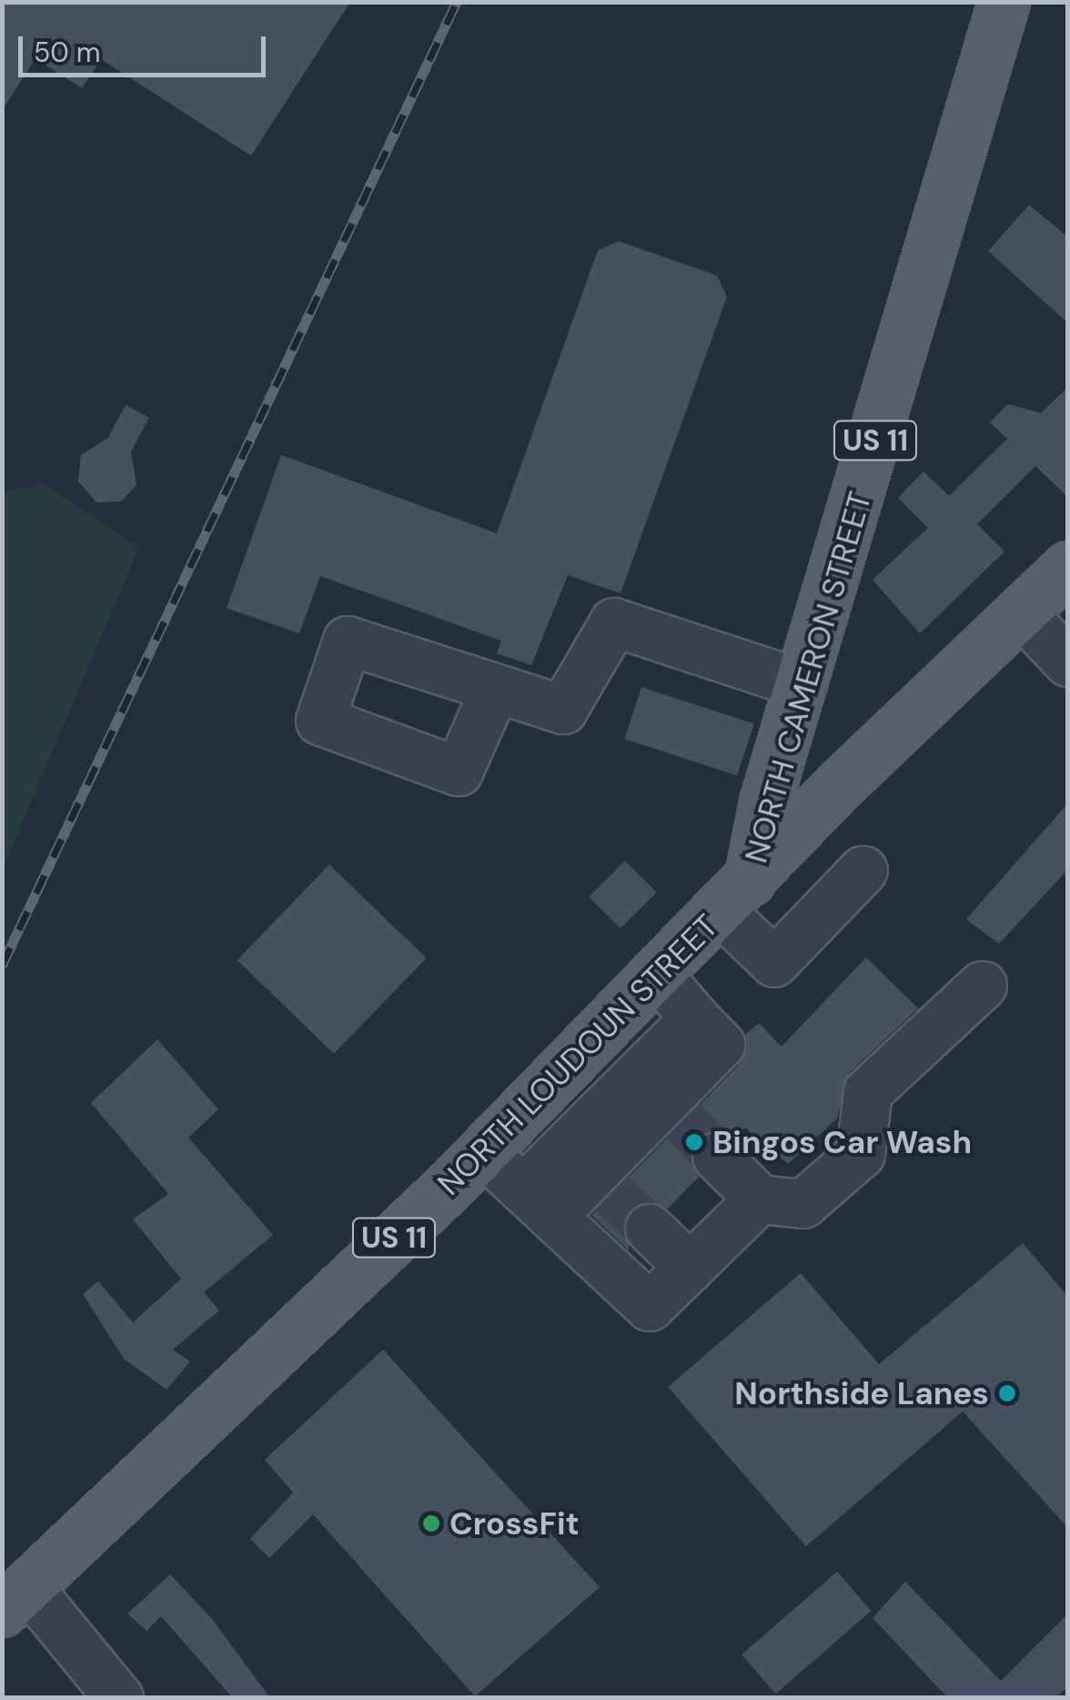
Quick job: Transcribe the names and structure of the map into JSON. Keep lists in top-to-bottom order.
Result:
{
  "streets": {
    "main road": ["US 11", "NORTH CAMERON STREET", "NORTH LOUDOUN STREET"]
  },
  "crossings": [
    ["NORTH CAMERON STREET", "NORTH LOUDOUN STREET"]
  ],
  "places": ["Bingos Car Wash", "Northside Lanes", "CrossFit"],
  "scale_bar": "50 m"
}
